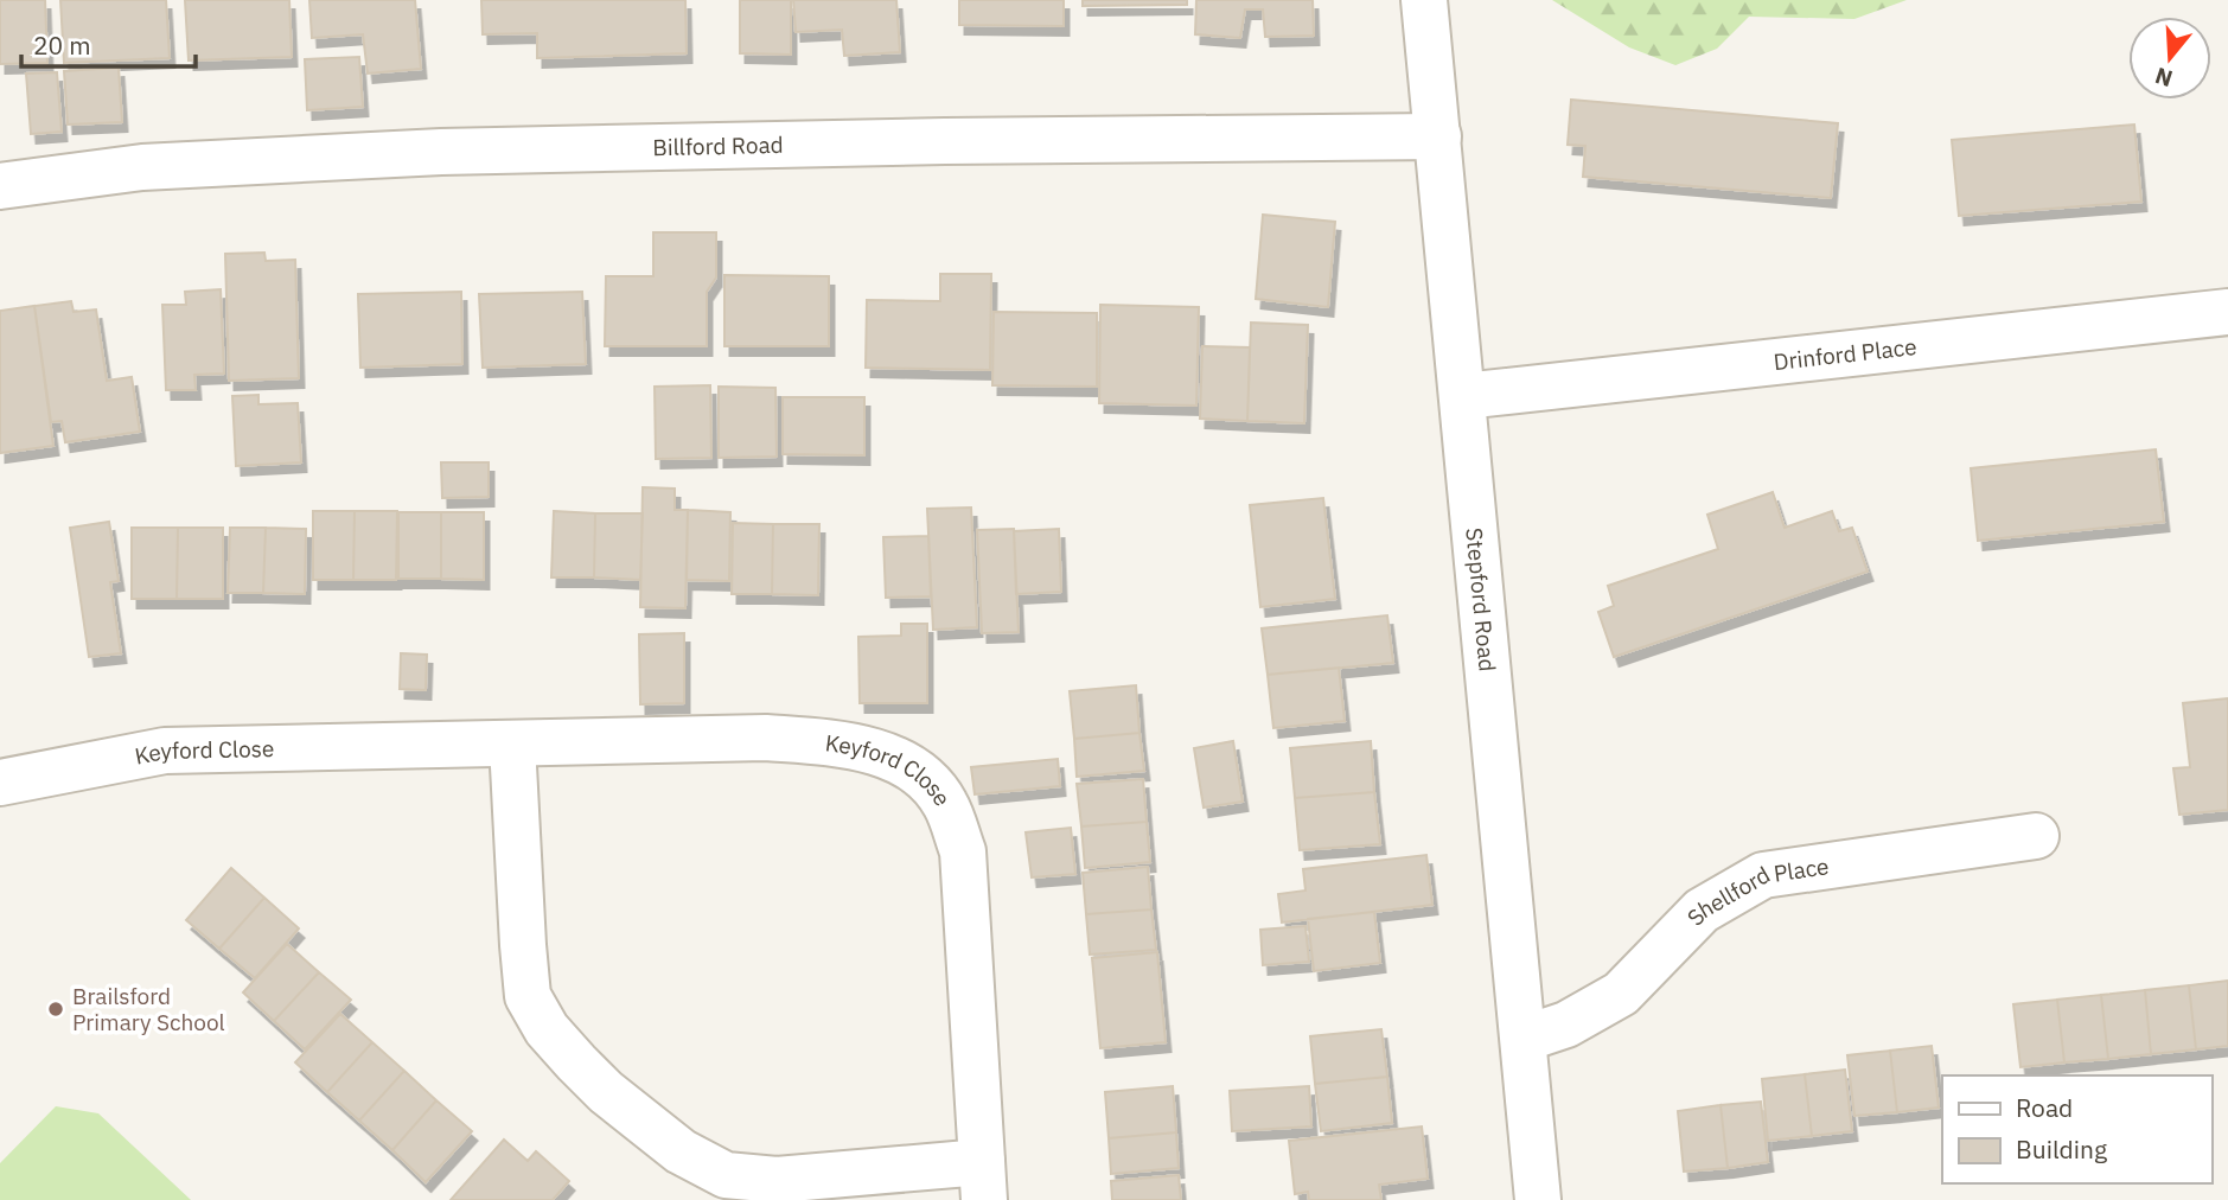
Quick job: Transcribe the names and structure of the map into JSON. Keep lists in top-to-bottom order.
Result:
{
  "streets": {
    "street": [
      "Billford Road",
      "Drinford Place",
      "Stepford Road",
      "Keyford Close",
      "Shellford Place"
    ]
  },
  "crossings": [
    ["Billford Road", "Stepford Road"],
    ["Drinford Place", "Stepford Road"],
    ["Stepford Road", "Shellford Place"]
  ],
  "places": ["Brailsford Primary School"],
  "legend": ["Road", "Building"],
  "scale_bar": "20 m",
  "north": "bottom"
}
